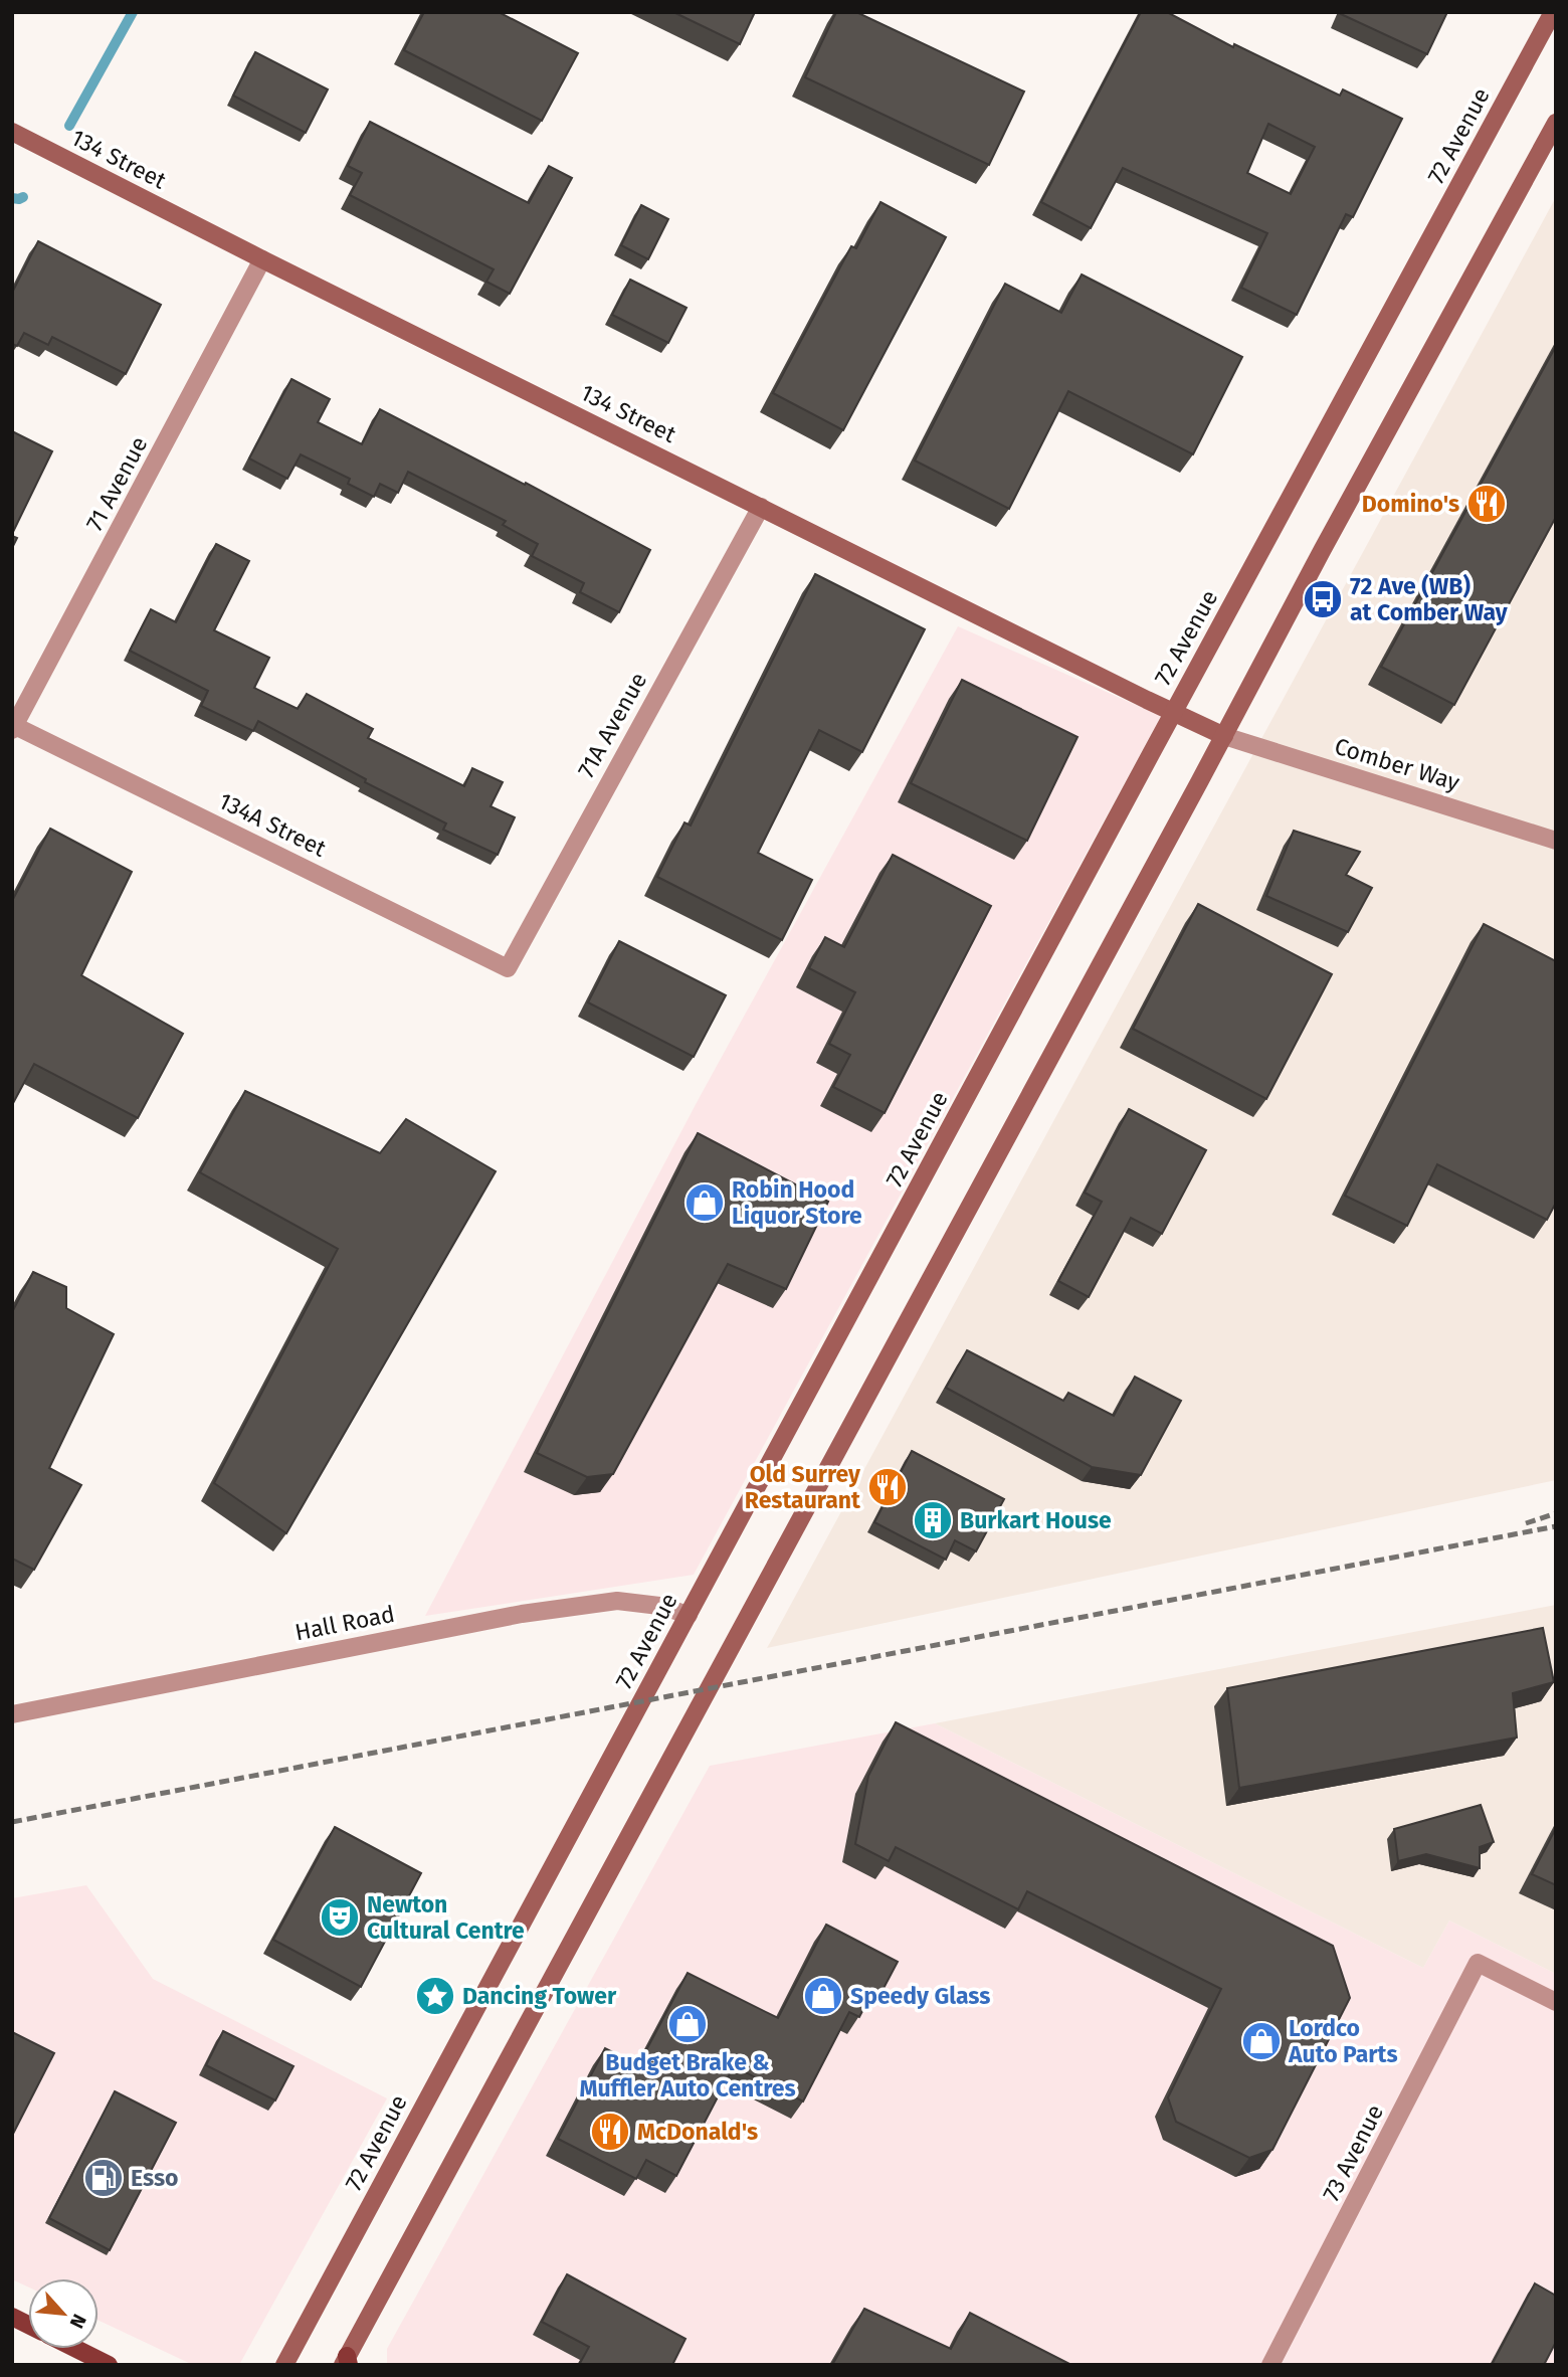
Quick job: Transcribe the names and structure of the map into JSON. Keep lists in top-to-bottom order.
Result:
{
  "streets": {
    "main road": ["72 Avenue", "134 Street"],
    "street": [
      "71 Avenue",
      "71A Avenue",
      "Comber Way",
      "134A Street",
      "Hall Road",
      "73 Avenue"
    ]
  },
  "crossings": [
    ["72 Avenue", "134 Street"],
    ["72 Avenue", "Hall Road"],
    ["134 Street", "71 Avenue"],
    ["134 Street", "71A Avenue"],
    ["134 Street", "Comber Way"],
    ["71 Avenue", "134A Street"],
    ["71A Avenue", "134A Street"]
  ],
  "places": {
    "restaurant": ["Domino's", "Old Surrey Restaurant", "McDonald's"],
    "bus stop": ["72 Ave (WB) at Comber Way"],
    "shop": [
      "Robin Hood Liquor Store",
      "Speedy Glass",
      "Budget Brake & Muffler Auto Centres",
      "Lordco Auto Parts"
    ],
    "building": ["Burkart House"],
    "theatre": ["Newton Cultural Centre"],
    "place": ["Dancing Tower"],
    "fuel station": ["Esso"]
  },
  "north": "bottom right"
}
